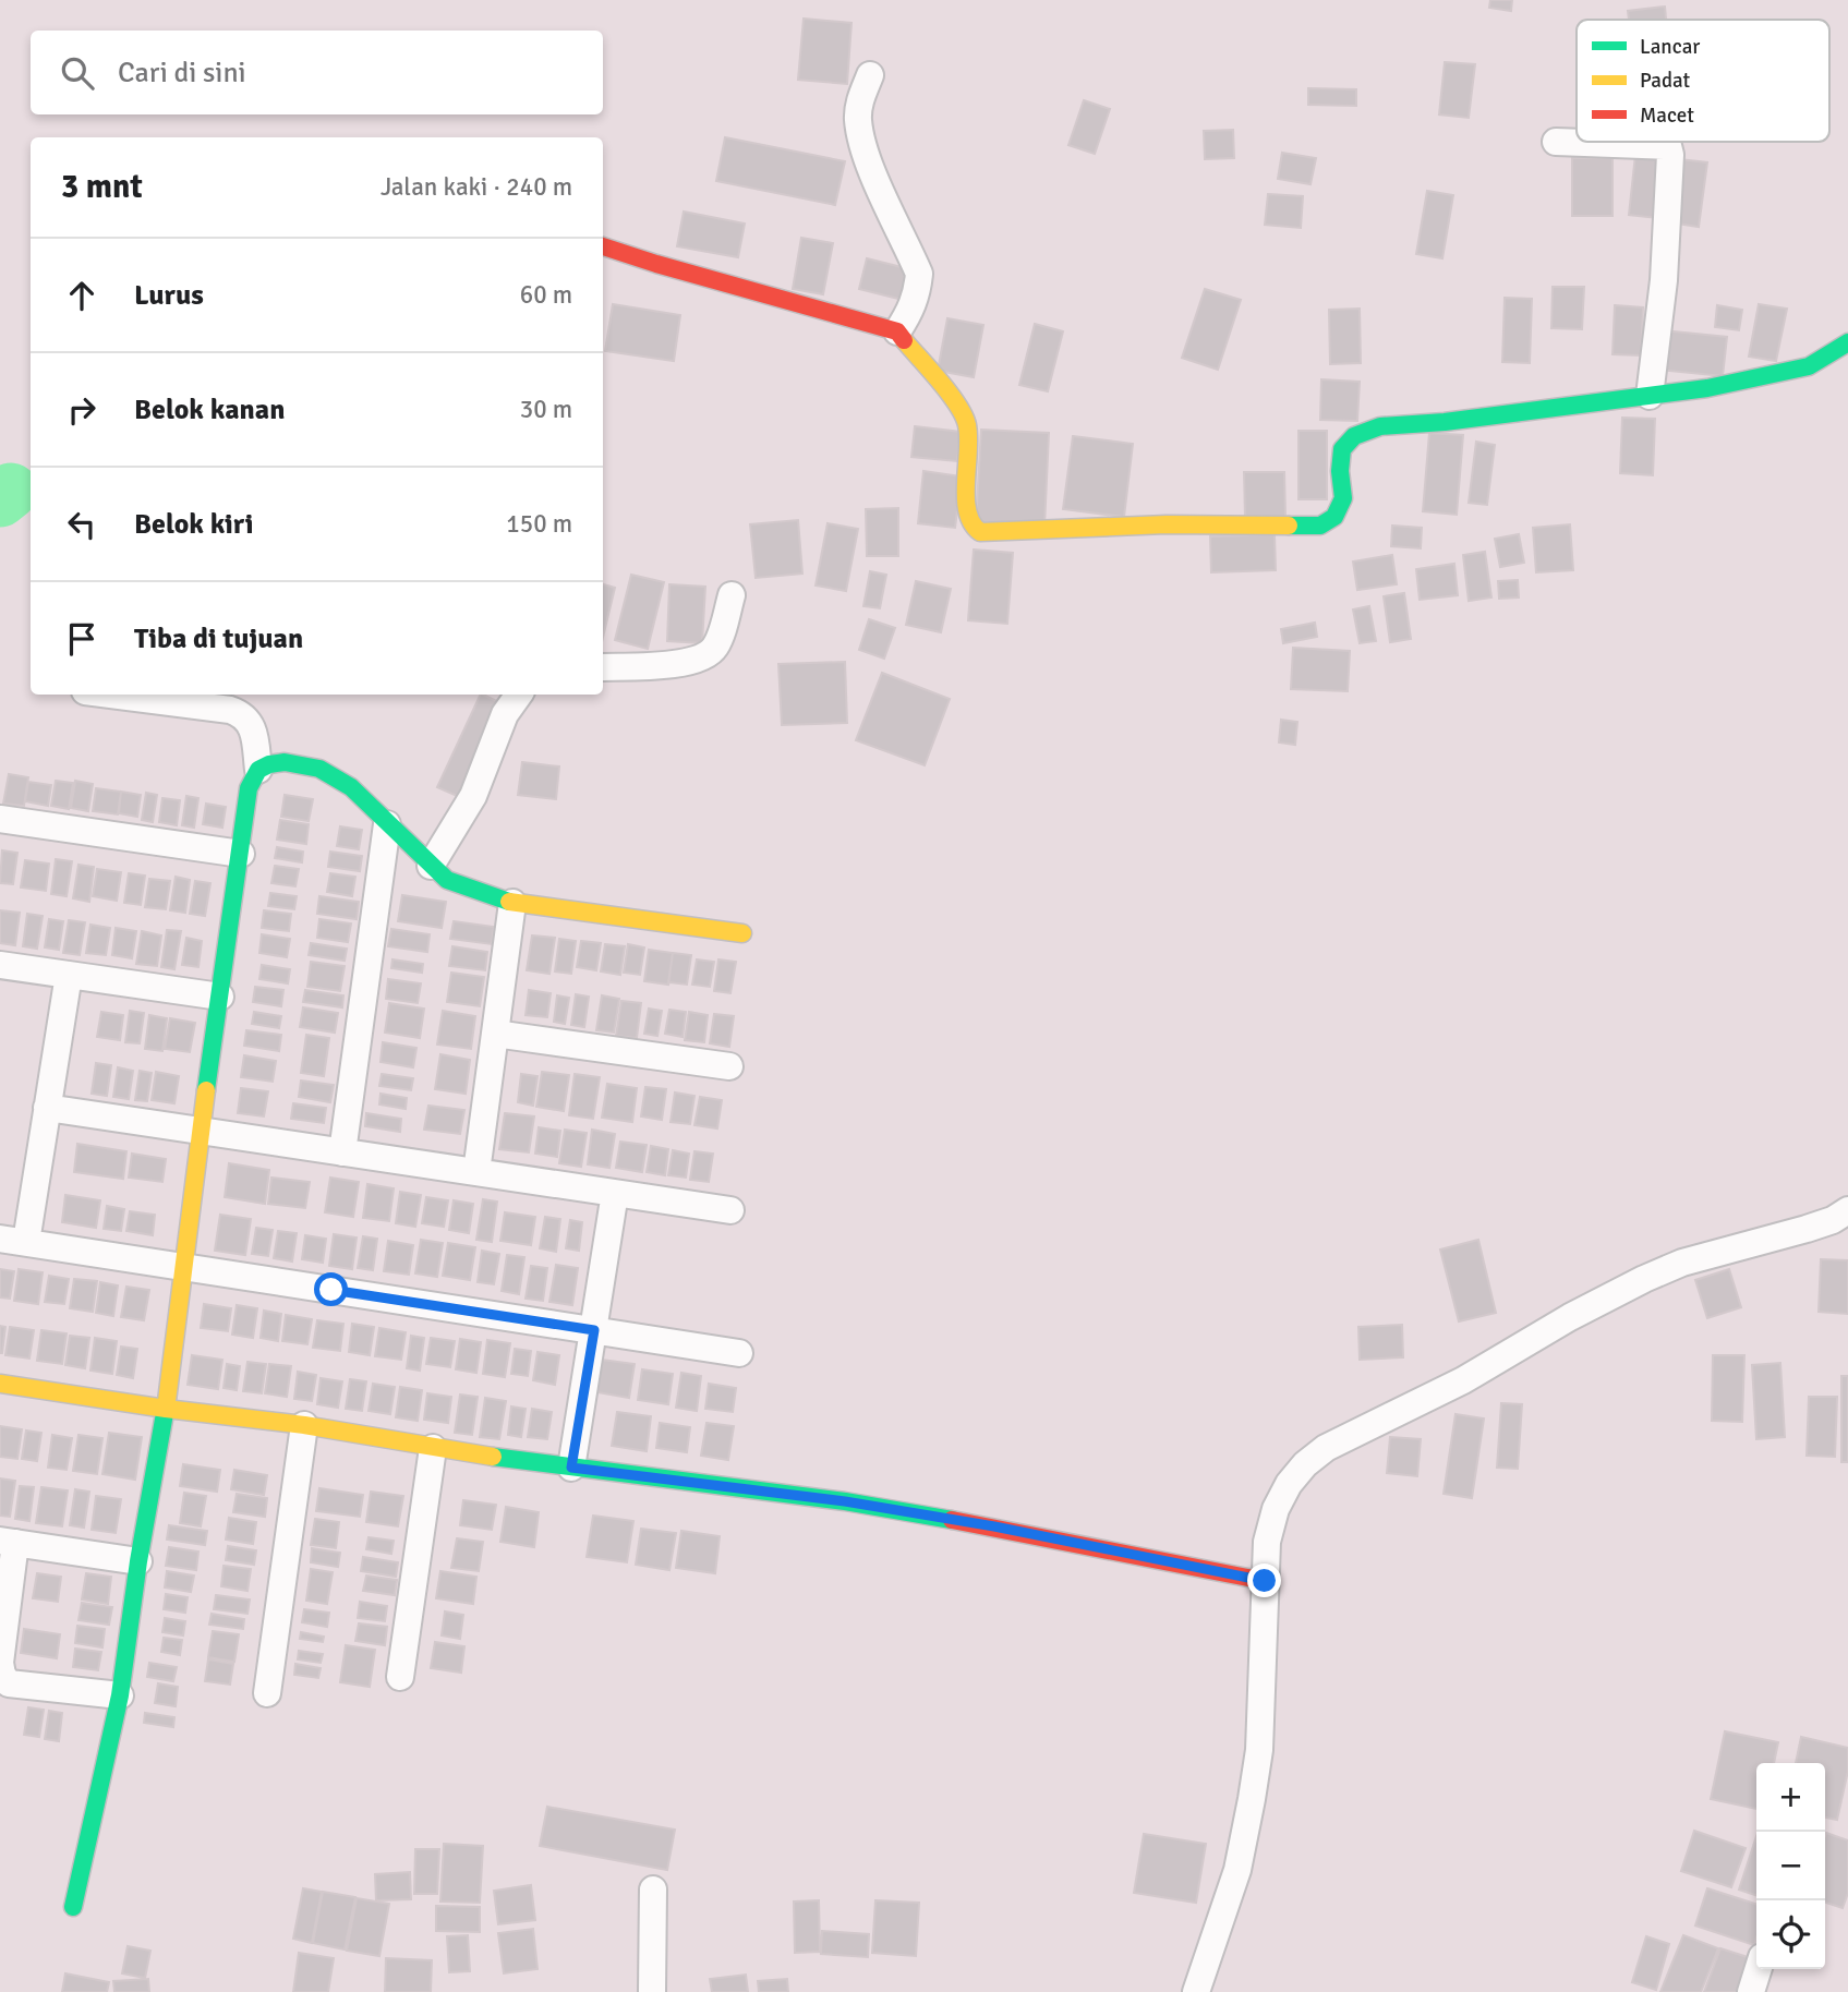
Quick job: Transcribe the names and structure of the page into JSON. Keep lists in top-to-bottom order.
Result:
{
  "legend": ["Lancar", "Padat", "Macet"],
  "page": {
    "search": "Cari di sini",
    "heading": ["3 mnt", "Jalan kaki · 240 m"],
    "list": [
      ["Lurus", "60 m"],
      ["Belok kanan", "30 m"],
      ["Belok kiri", "150 m"],
      "Tiba di tujuan"
    ],
    "map_buttons": ["+", "−"]
  }
}
